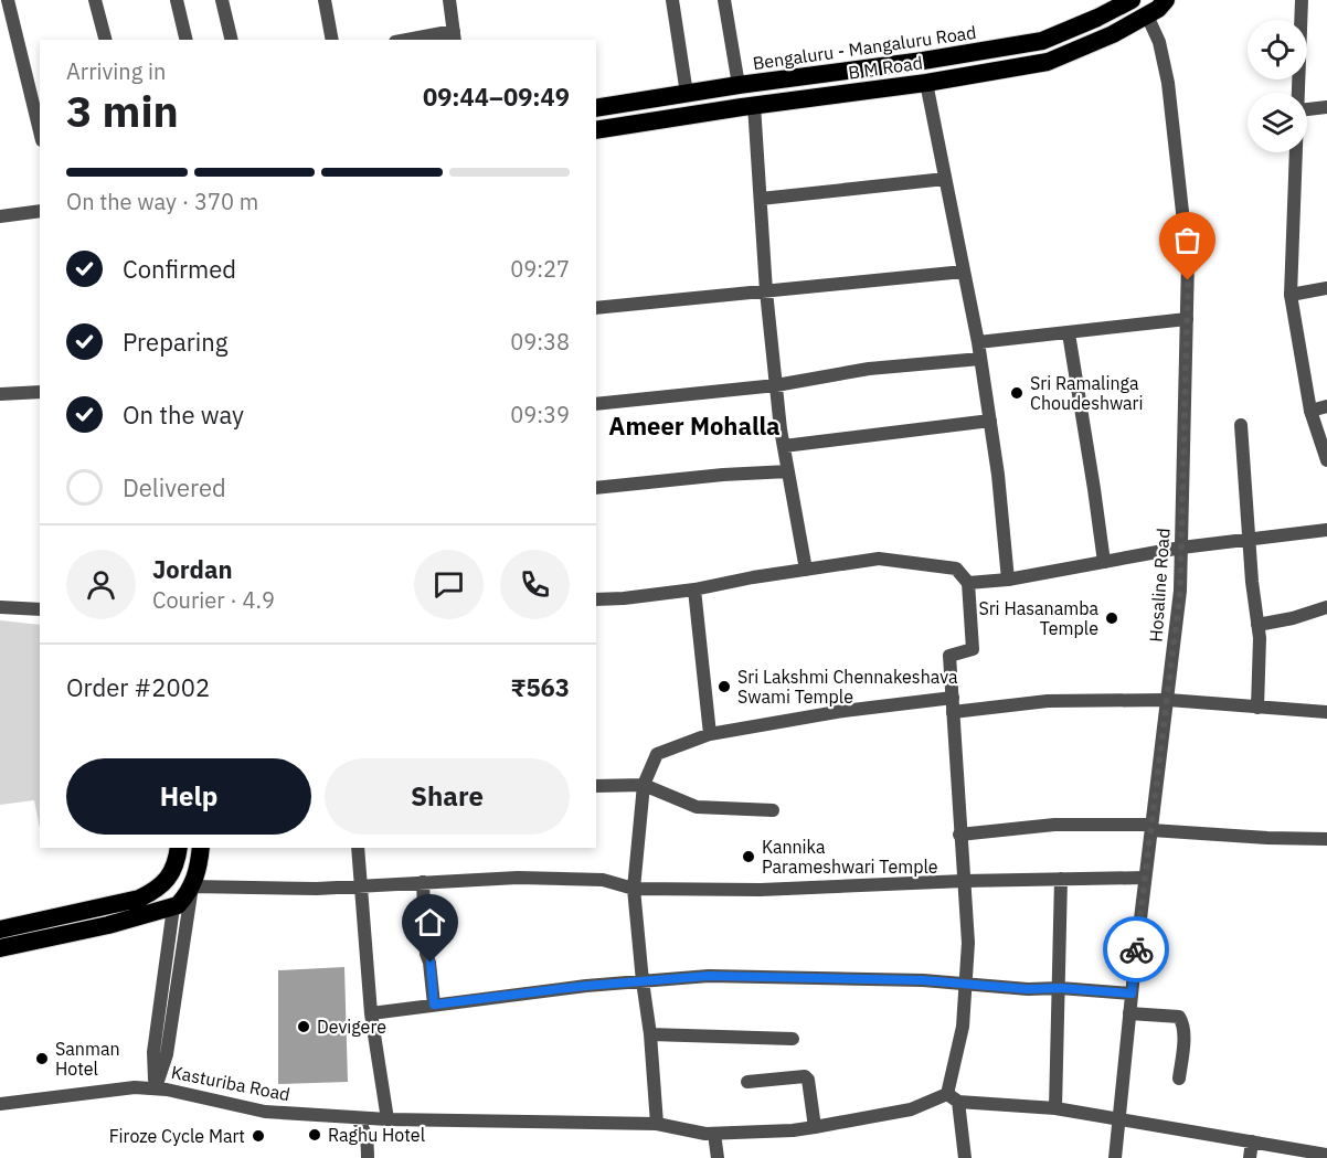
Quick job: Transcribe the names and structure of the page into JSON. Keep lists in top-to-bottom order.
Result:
{
  "streets": {
    "highway": ["Bengaluru - Mangaluru Road", "B M Road"],
    "street": ["Hosaline Road", "Kasturiba Road"]
  },
  "crossings": [
    ["B M Road", "Hosaline Road"]
  ],
  "districts": ["Ameer Mohalla"],
  "places": [
    "Sri Ramalinga Choudeshwari",
    "Sri Hasanamba Temple",
    "Sri Lakshmi Chennakeshava Swami Temple",
    "Kannika Parameshwari Temple",
    "Devigere",
    "Sanman Hotel",
    "Raghu Hotel",
    "Firoze Cycle Mart"
  ],
  "page": {
    "heading": ["3 min", "Arriving in", "09:44–09:49"],
    "panel": [
      "Jordan",
      "Courier · 4.9",
      "Order #2002",
      "₹563"
    ],
    "bar": "On the way · 370 m",
    "list": [
      ["Confirmed", "09:27"],
      ["Preparing", "09:38"],
      ["On the way", "09:39"],
      "Delivered"
    ],
    "buttons": ["Help", "Share"]
  }
}
